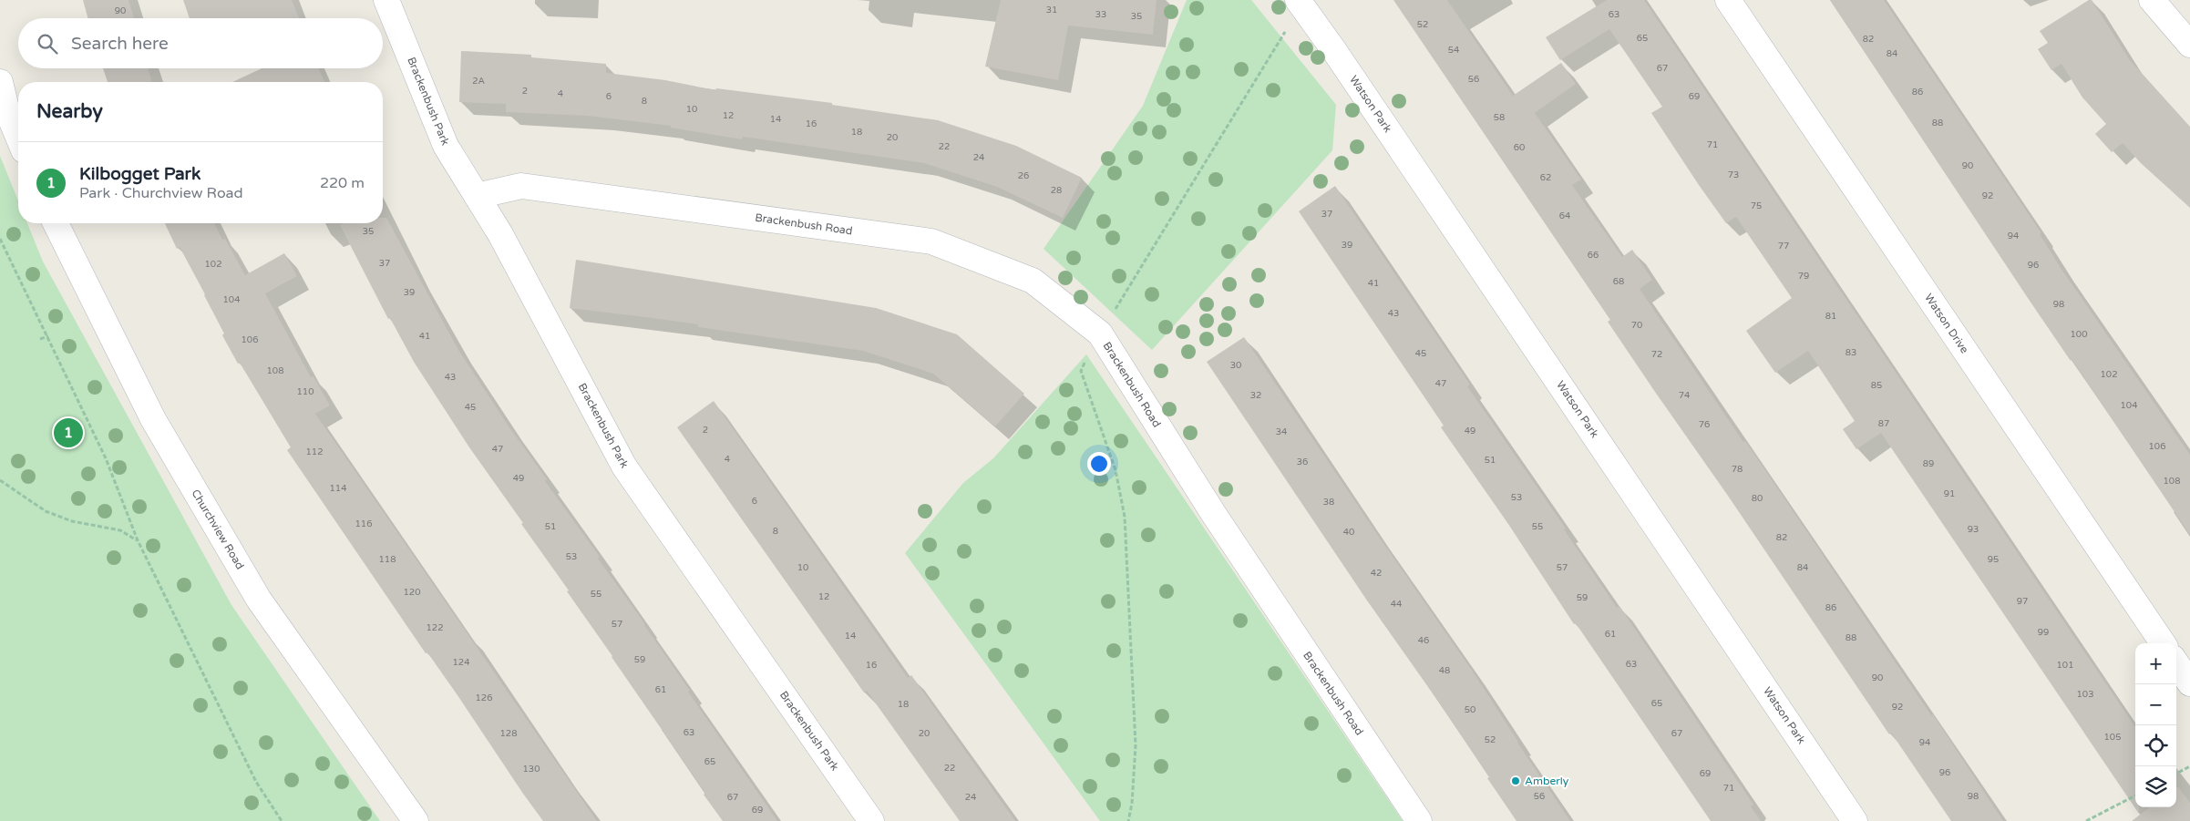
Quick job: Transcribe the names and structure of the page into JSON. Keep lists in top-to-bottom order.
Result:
{
  "streets": {
    "street": [
      "Brackenbush Park",
      "Watson Park",
      "Brackenbush Road",
      "Watson Drive",
      "Churchview Road"
    ]
  },
  "crossings": [
    ["Brackenbush Park", "Brackenbush Road"]
  ],
  "places": ["Amberly"],
  "house_numbers": [
    "31",
    "90",
    "33",
    "63",
    "35",
    "52",
    "65",
    "82",
    "54",
    "84",
    "67",
    "56",
    "2A",
    "2",
    "86",
    "4",
    "6",
    "69",
    "8",
    "10",
    "12",
    "58",
    "14",
    "88",
    "16",
    "18",
    "20",
    "71",
    "22",
    "60",
    "24",
    "90",
    "73",
    "26",
    "62",
    "28",
    "92",
    "75",
    "37",
    "64",
    "35",
    "94",
    "39",
    "77",
    "66",
    "37",
    "102",
    "96",
    "79",
    "68",
    "41",
    "39",
    "104",
    "98",
    "43",
    "81",
    "70",
    "100",
    "41",
    "106",
    "83",
    "45",
    "72",
    "30",
    "108",
    "102",
    "43",
    "47",
    "85",
    "110",
    "32",
    "74",
    "104",
    "45",
    "87",
    "76",
    "2",
    "49",
    "34",
    "106",
    "47",
    "112",
    "4",
    "51",
    "36",
    "89",
    "78",
    "49",
    "108",
    "114",
    "91",
    "53",
    "80",
    "6",
    "38",
    "116",
    "51",
    "55",
    "93",
    "8",
    "40",
    "82",
    "53",
    "118",
    "95",
    "10",
    "57",
    "84",
    "42",
    "120",
    "55",
    "12",
    "59",
    "97",
    "44",
    "86",
    "57",
    "122",
    "99",
    "61",
    "14",
    "88",
    "46",
    "59",
    "124",
    "63",
    "16",
    "101",
    "48",
    "90",
    "61",
    "103",
    "126",
    "65",
    "18",
    "92",
    "50",
    "63",
    "128",
    "20",
    "67",
    "105",
    "52",
    "94",
    "65",
    "22",
    "130",
    "96",
    "69",
    "71",
    "56",
    "98",
    "67",
    "24",
    "69"
  ],
  "page": {
    "search": "Search here",
    "heading": "Nearby",
    "list": [
      {
        "mark": "1",
        "name": "Kilbogget Park",
        "note": "Park · Churchview Road",
        "value": "220 m"
      }
    ],
    "pins": "1",
    "map_buttons": ["+", "−"]
  }
}
